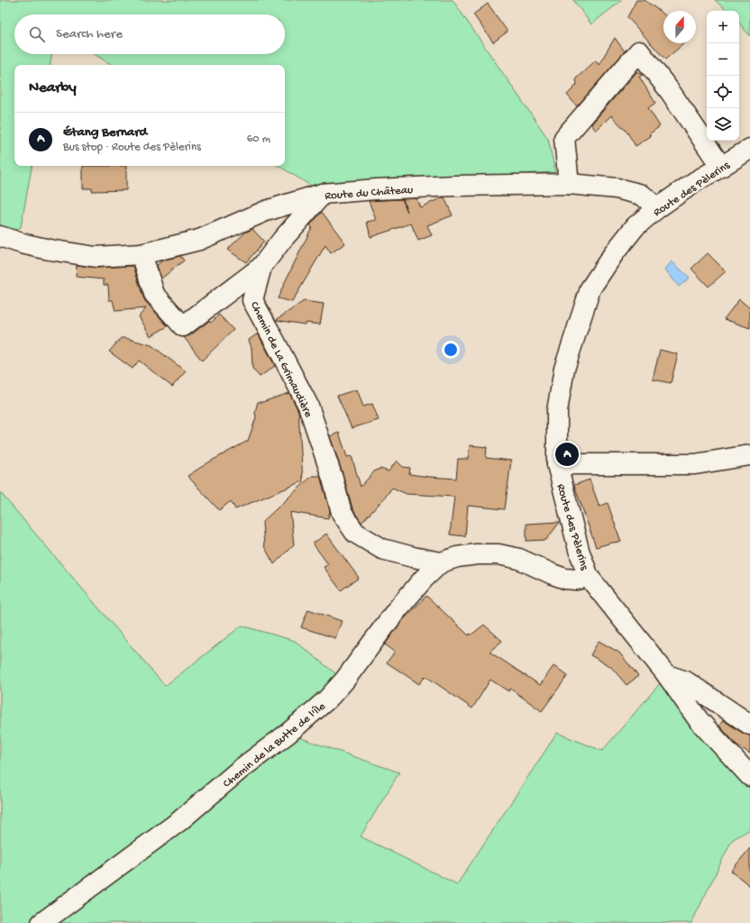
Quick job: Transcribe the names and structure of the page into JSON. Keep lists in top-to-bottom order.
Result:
{
  "streets": {
    "street": [
      "Route des Pèlerins",
      "Route du Château",
      "Chemin de La Grimaudière",
      "Chemin de la Butte de l'Île"
    ]
  },
  "crossings": [
    ["Route des Pèlerins", "Route du Château"],
    ["Route des Pèlerins", "Chemin de la Butte de l'Île"],
    ["Route du Château", "Chemin de La Grimaudière"],
    ["Chemin de La Grimaudière", "Chemin de la Butte de l'Île"]
  ],
  "north": "top",
  "page": {
    "map_buttons": ["+", "−"],
    "search": "Search here",
    "heading": "Nearby",
    "list": [
      {
        "mark": "A",
        "name": "Étang Bernard",
        "note": "Bus stop · Route des Pèlerins",
        "value": "60 m"
      }
    ],
    "pins": "A"
  }
}
